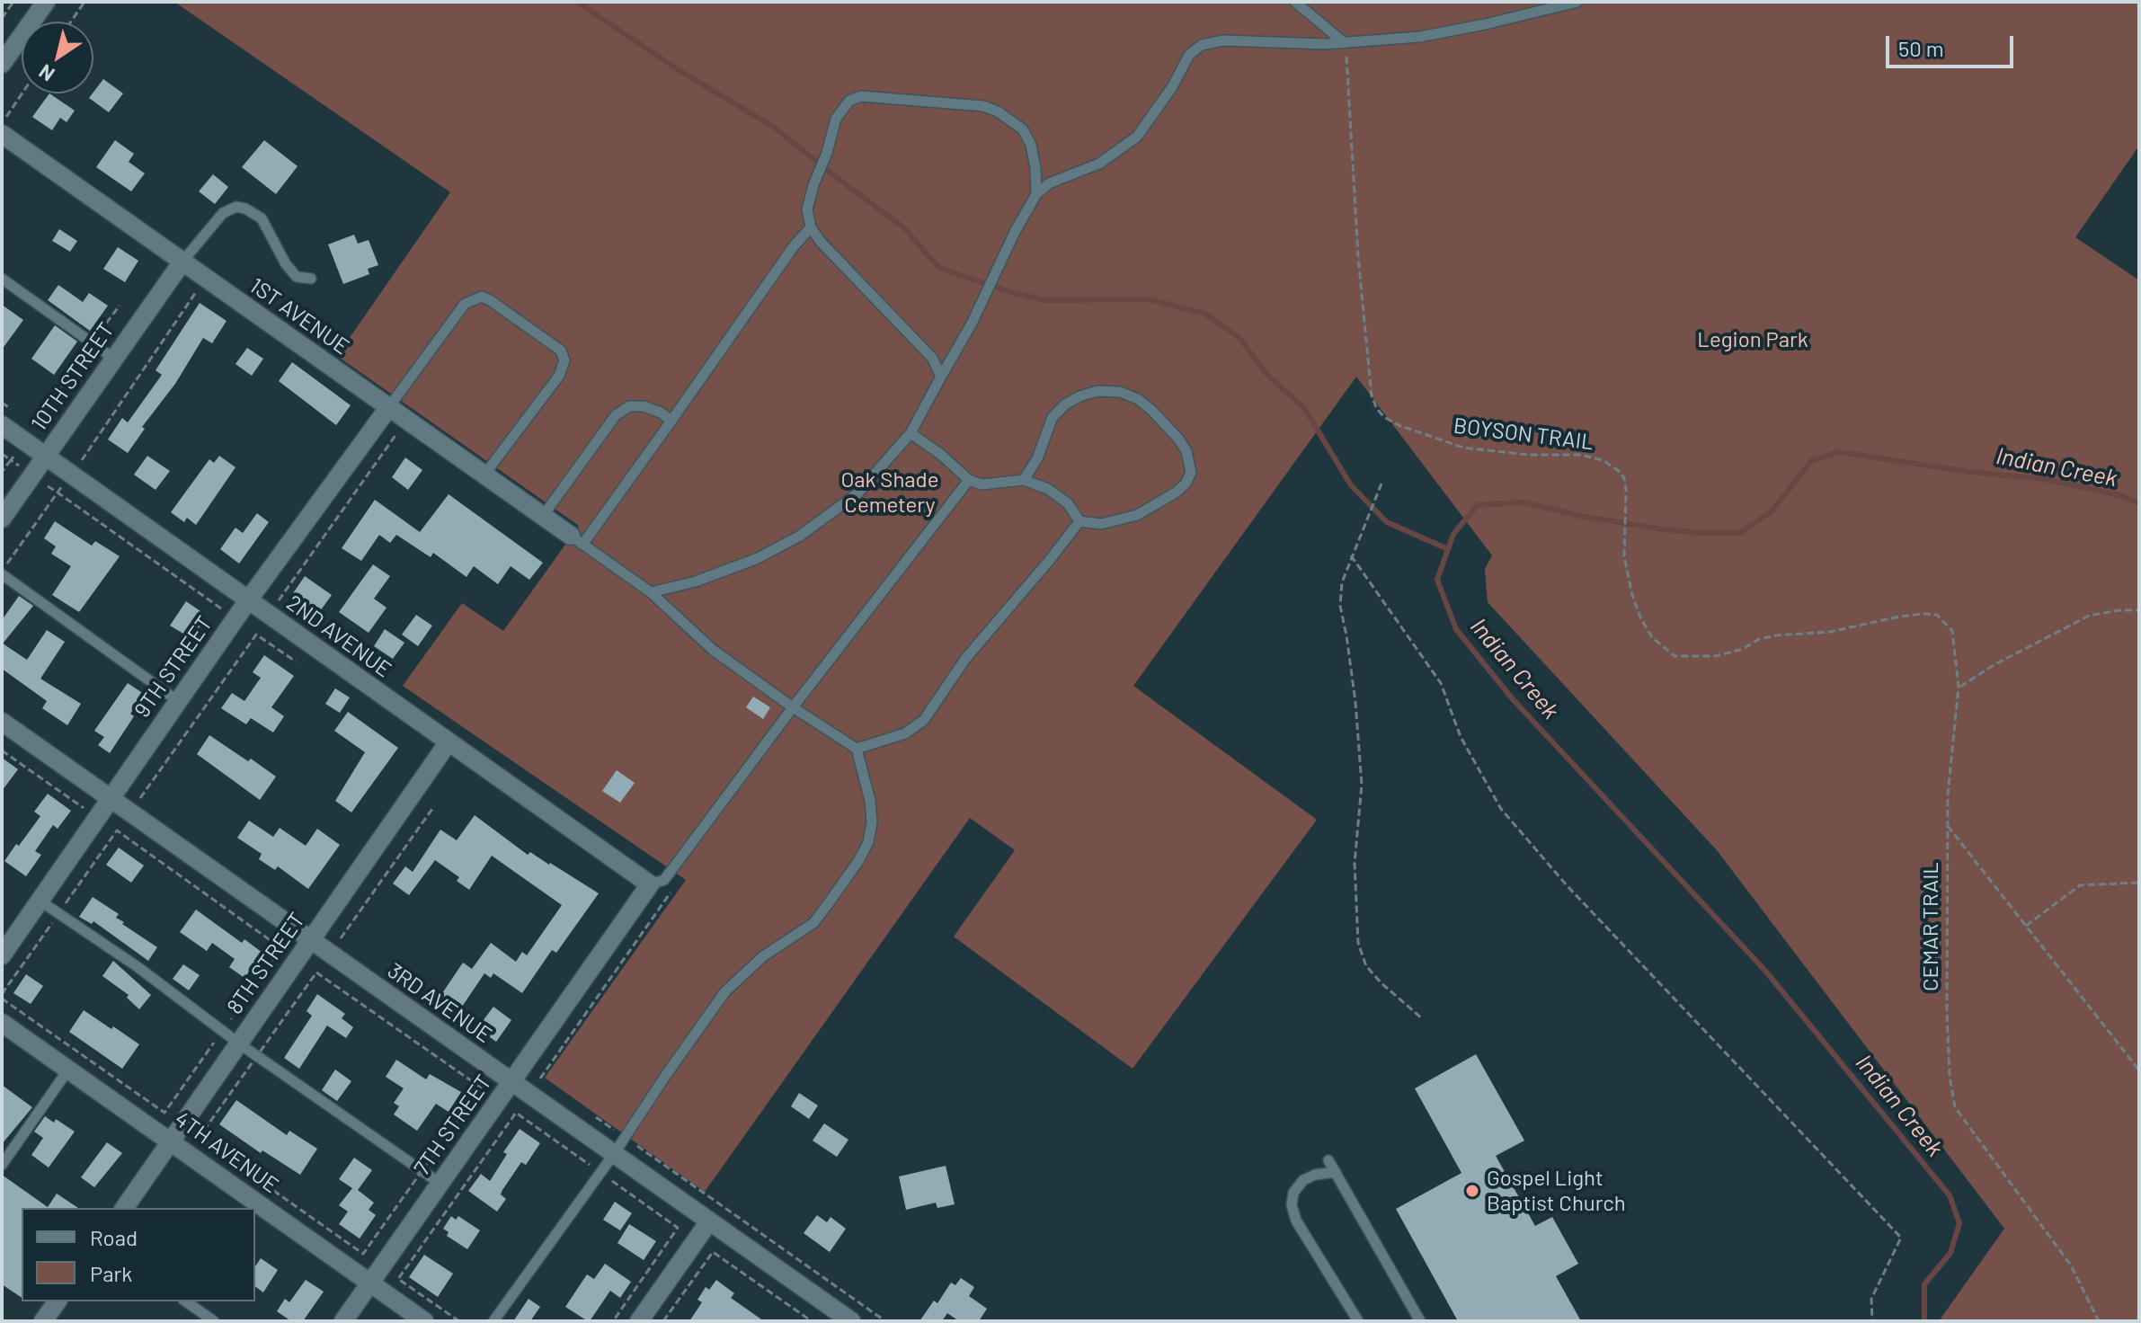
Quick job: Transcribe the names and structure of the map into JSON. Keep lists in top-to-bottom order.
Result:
{
  "streets": {
    "street": [
      "1ST AVENUE",
      "10TH STREET",
      "2ND AVENUE",
      "9TH STREET",
      "8TH STREET",
      "3RD AVENUE",
      "7TH STREET",
      "4TH AVENUE"
    ],
    "path": ["BOYSON TRAIL", "CEMAR TRAIL"]
  },
  "crossings": [
    ["1ST AVENUE", "10TH STREET"],
    ["1ST AVENUE", "9TH STREET"],
    ["10TH STREET", "2ND AVENUE"],
    ["BOYSON TRAIL", "CEMAR TRAIL"],
    ["2ND AVENUE", "9TH STREET"],
    ["2ND AVENUE", "8TH STREET"],
    ["2ND AVENUE", "7TH STREET"],
    ["9TH STREET", "3RD AVENUE"],
    ["8TH STREET", "3RD AVENUE"],
    ["8TH STREET", "4TH AVENUE"],
    ["3RD AVENUE", "7TH STREET"],
    ["7TH STREET", "4TH AVENUE"]
  ],
  "water": ["Indian Creek"],
  "parks": ["Legion Park", "Oak Shade Cemetery"],
  "places": ["Gospel Light Baptist Church"],
  "legend": ["Road", "Park"],
  "scale_bar": "50 m",
  "north": "bottom left"
}
